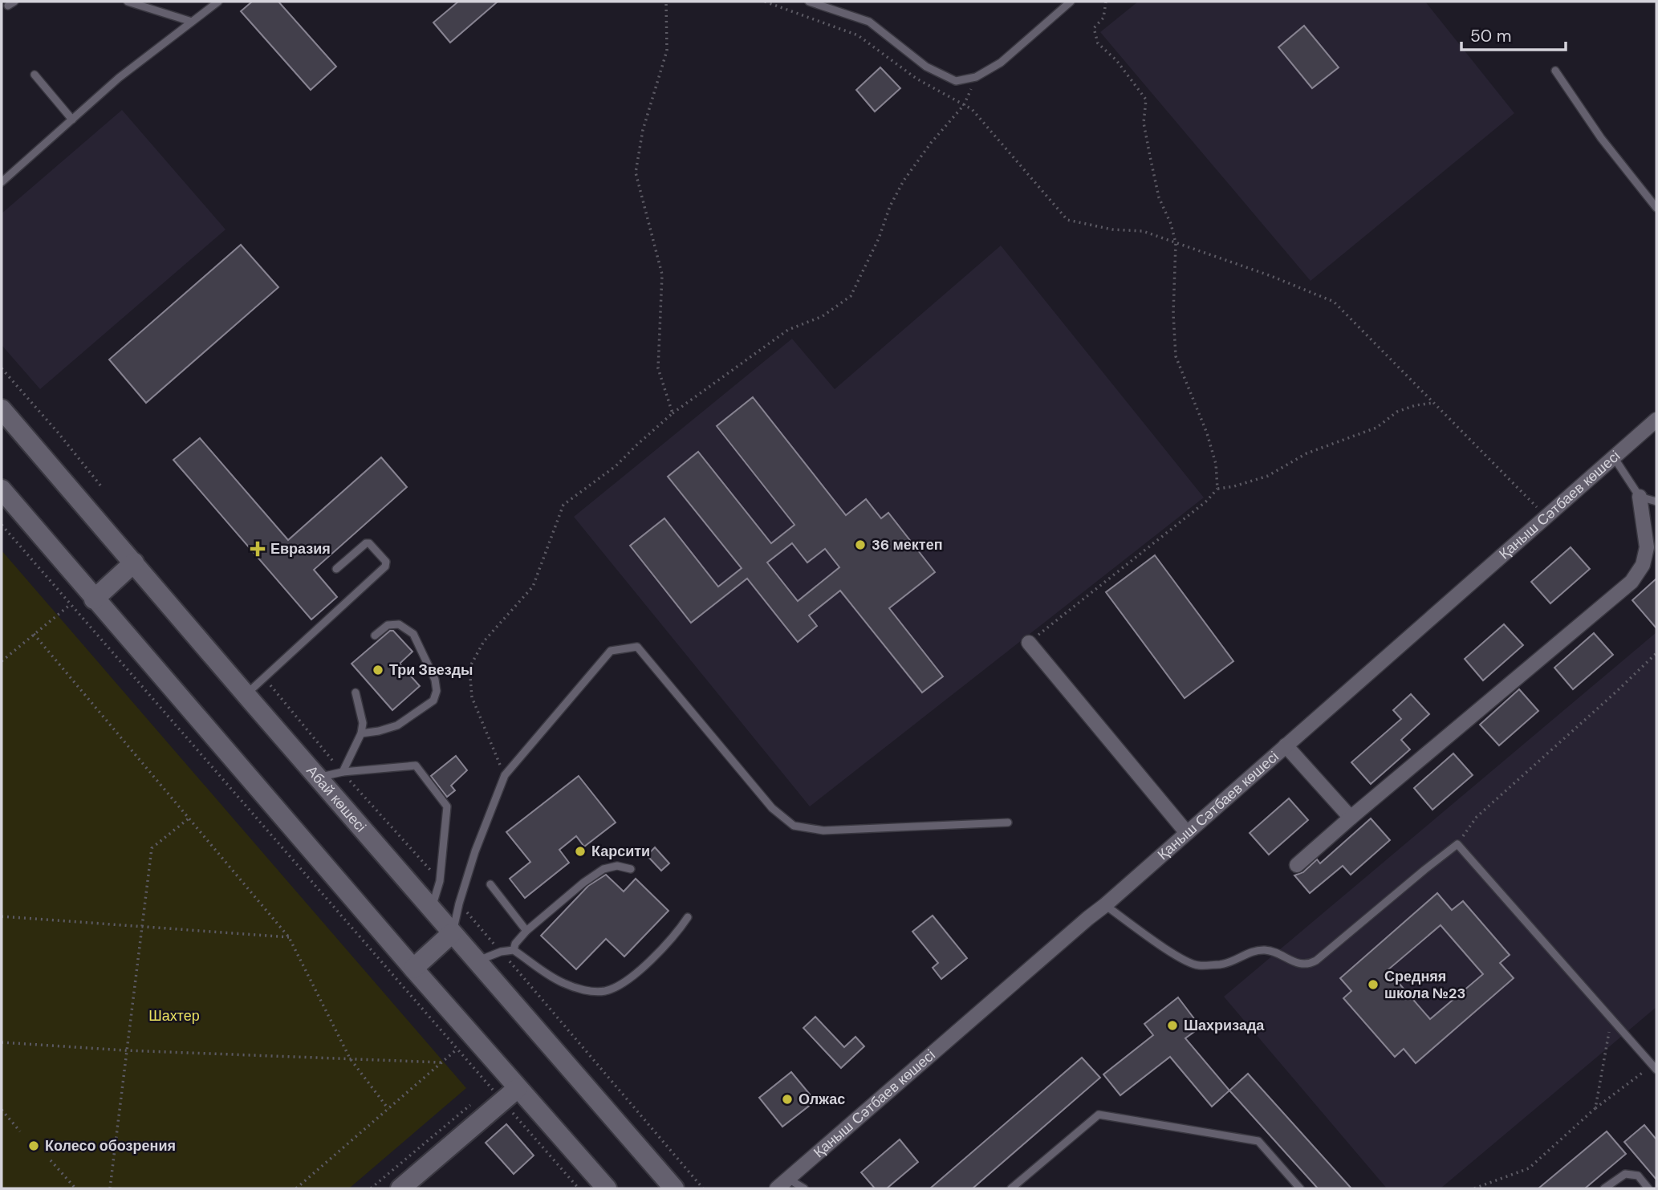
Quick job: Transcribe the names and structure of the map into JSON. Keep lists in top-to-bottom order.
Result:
{
  "streets": {
    "main road": ["Абай көшесі"],
    "street": ["Қаныш Сәтбаев көшесі"]
  },
  "parks": ["Шахтер"],
  "places": {
    "other": [
      "36 мектеп",
      "Три Звезды",
      "Карсити",
      "Средняя школа №23",
      "Шахризада",
      "Олжас",
      "Колесо обозрения"
    ],
    "health": ["Евразия"]
  },
  "scale_bar": "50 m"
}
